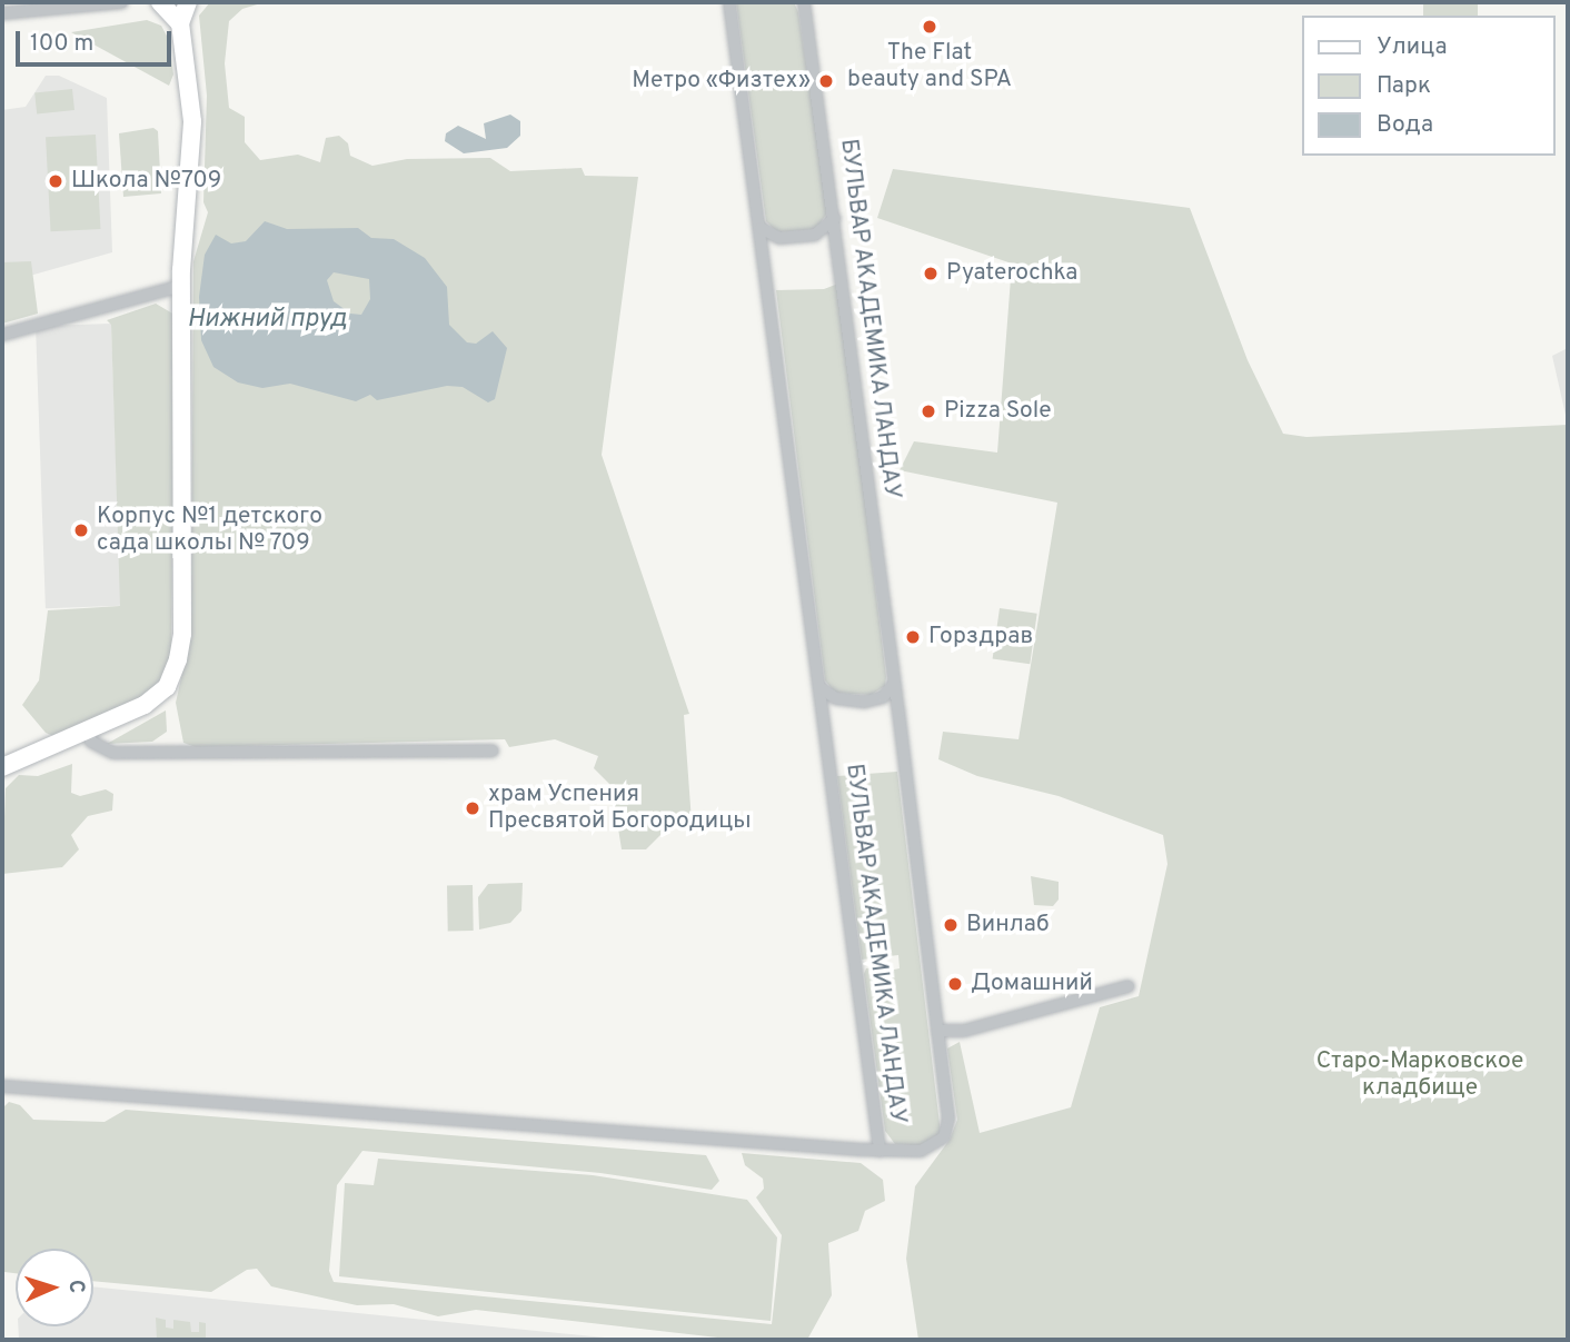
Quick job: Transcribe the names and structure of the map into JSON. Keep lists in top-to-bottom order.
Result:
{
  "streets": {
    "street": ["БУЛЬВАР АКАДЕМИКА ЛАНДАУ"]
  },
  "water": ["Нижний пруд"],
  "parks": ["Старо-Марковское кладбище"],
  "places": [
    "The Flat beauty and SPA",
    "Метро «Физтех»",
    "Школа №709",
    "Pyaterochka",
    "Pizza Sole",
    "Корпус №1 детского сада школы № 709",
    "Горздрав",
    "храм Успения Пресвятой Богородицы",
    "Винлаб",
    "Домашний"
  ],
  "legend": ["Улица", "Парк", "Вода"],
  "scale_bar": "100 m",
  "north": "right"
}
